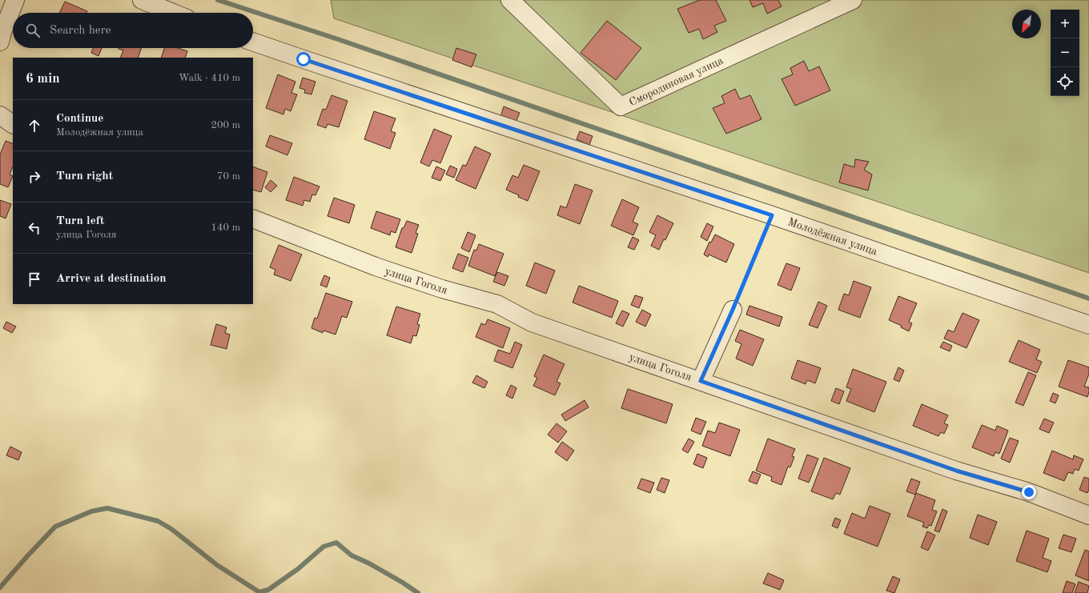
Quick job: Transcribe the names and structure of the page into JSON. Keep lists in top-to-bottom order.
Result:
{
  "streets": {
    "street": ["Смородиновая улица", "Молодёжная улица", "улица Гоголя"]
  },
  "north": "bottom left",
  "page": {
    "map_buttons": ["+", "−"],
    "search": "Search here",
    "heading": ["6 min", "Walk · 410 m"],
    "list": [
      ["Continue", "Молодёжная улица", "200 m"],
      ["Turn right", "70 m"],
      ["Turn left", "улица Гоголя", "140 m"],
      "Arrive at destination"
    ]
  }
}
